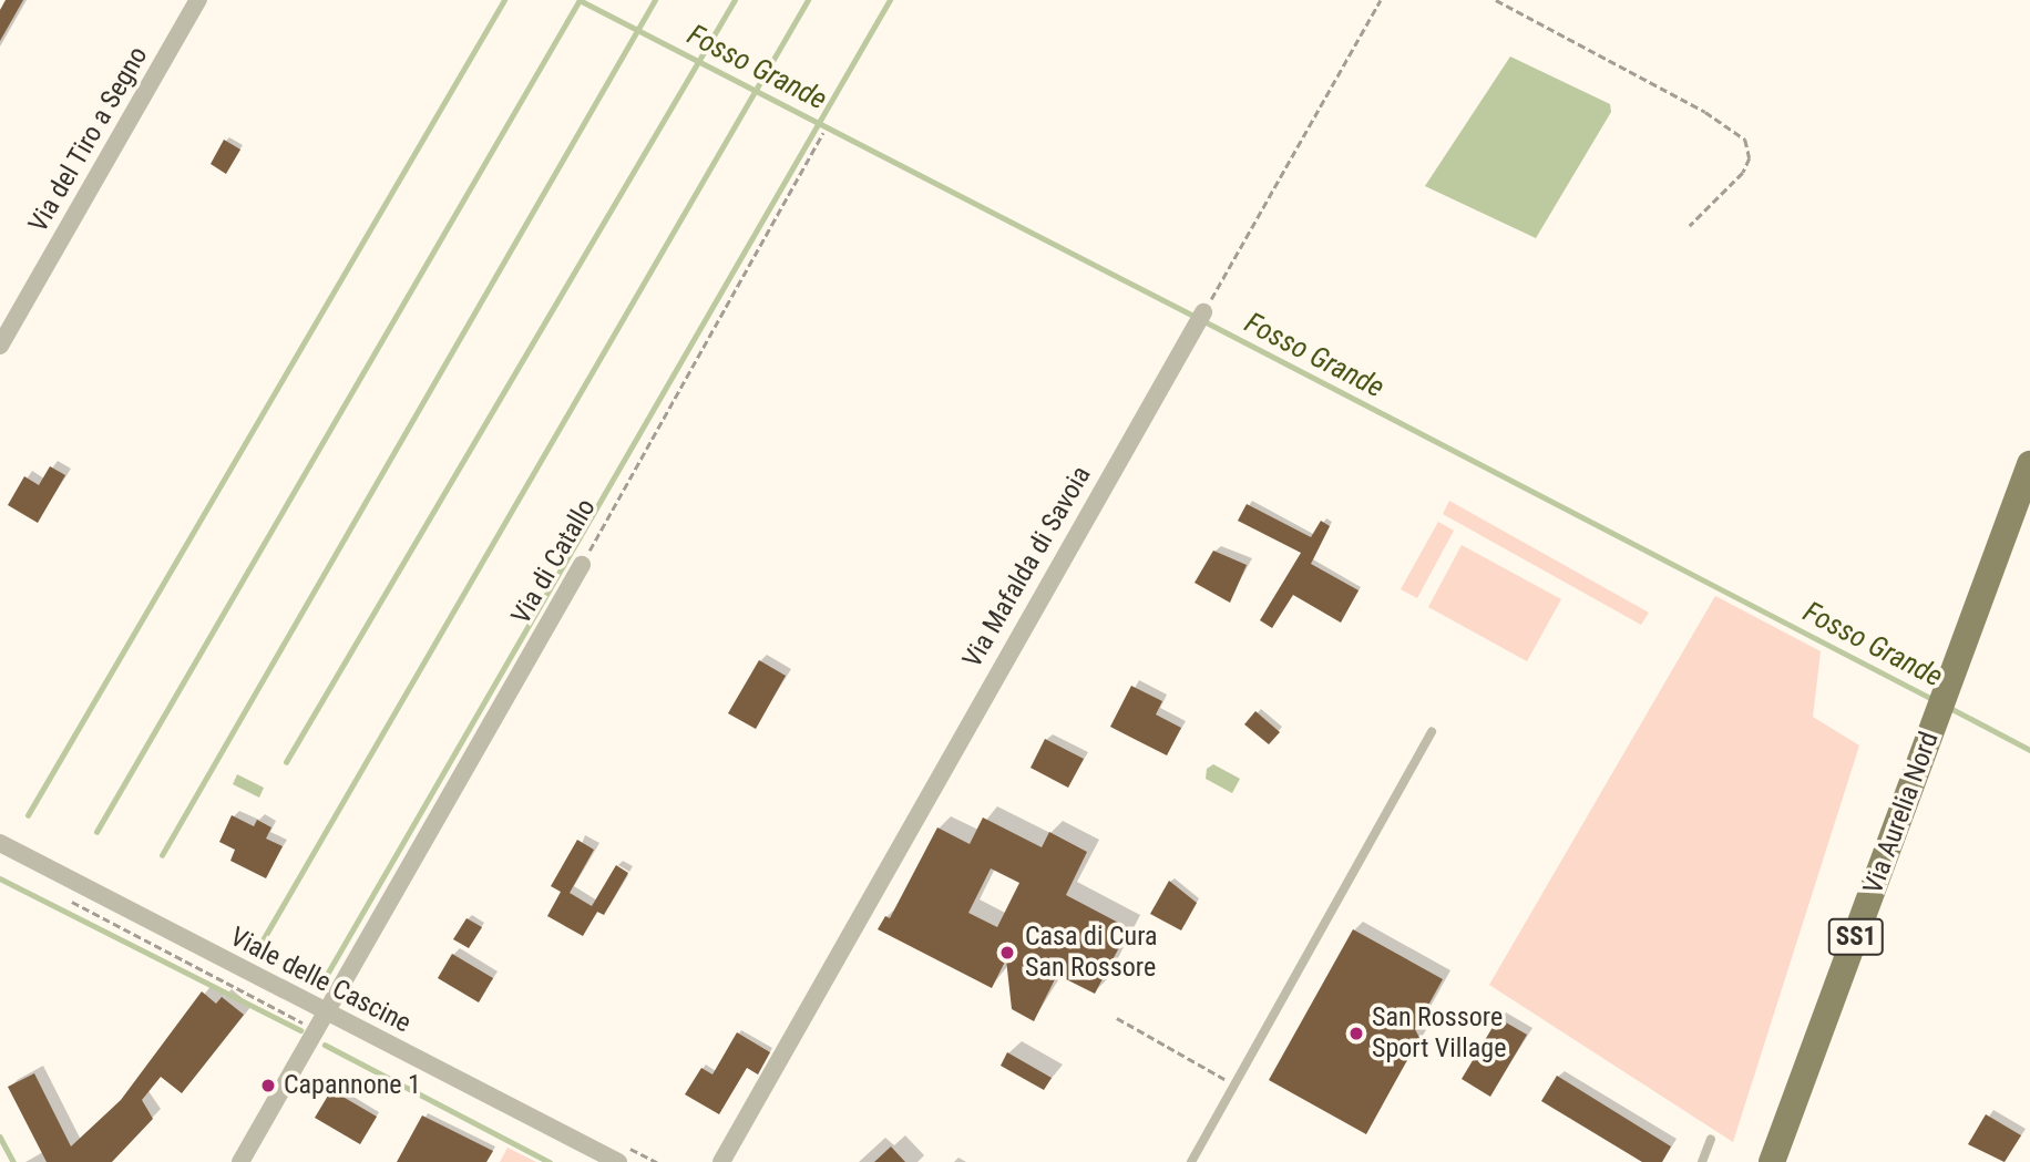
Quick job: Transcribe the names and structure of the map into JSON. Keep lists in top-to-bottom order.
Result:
{
  "streets": {
    "main road": ["Via Aurelia Nord", "SS1"],
    "street": [
      "Via del Tiro a Segno",
      "Via di Catallo",
      "Via Mafalda di Savoia",
      "Viale delle Cascine"
    ]
  },
  "crossings": [
    ["Via di Catallo", "Viale delle Cascine"]
  ],
  "water": ["Fosso Grande"],
  "places": ["Casa di Cura San Rossore", "San Rossore Sport Village", "Capannone 1"]
}
